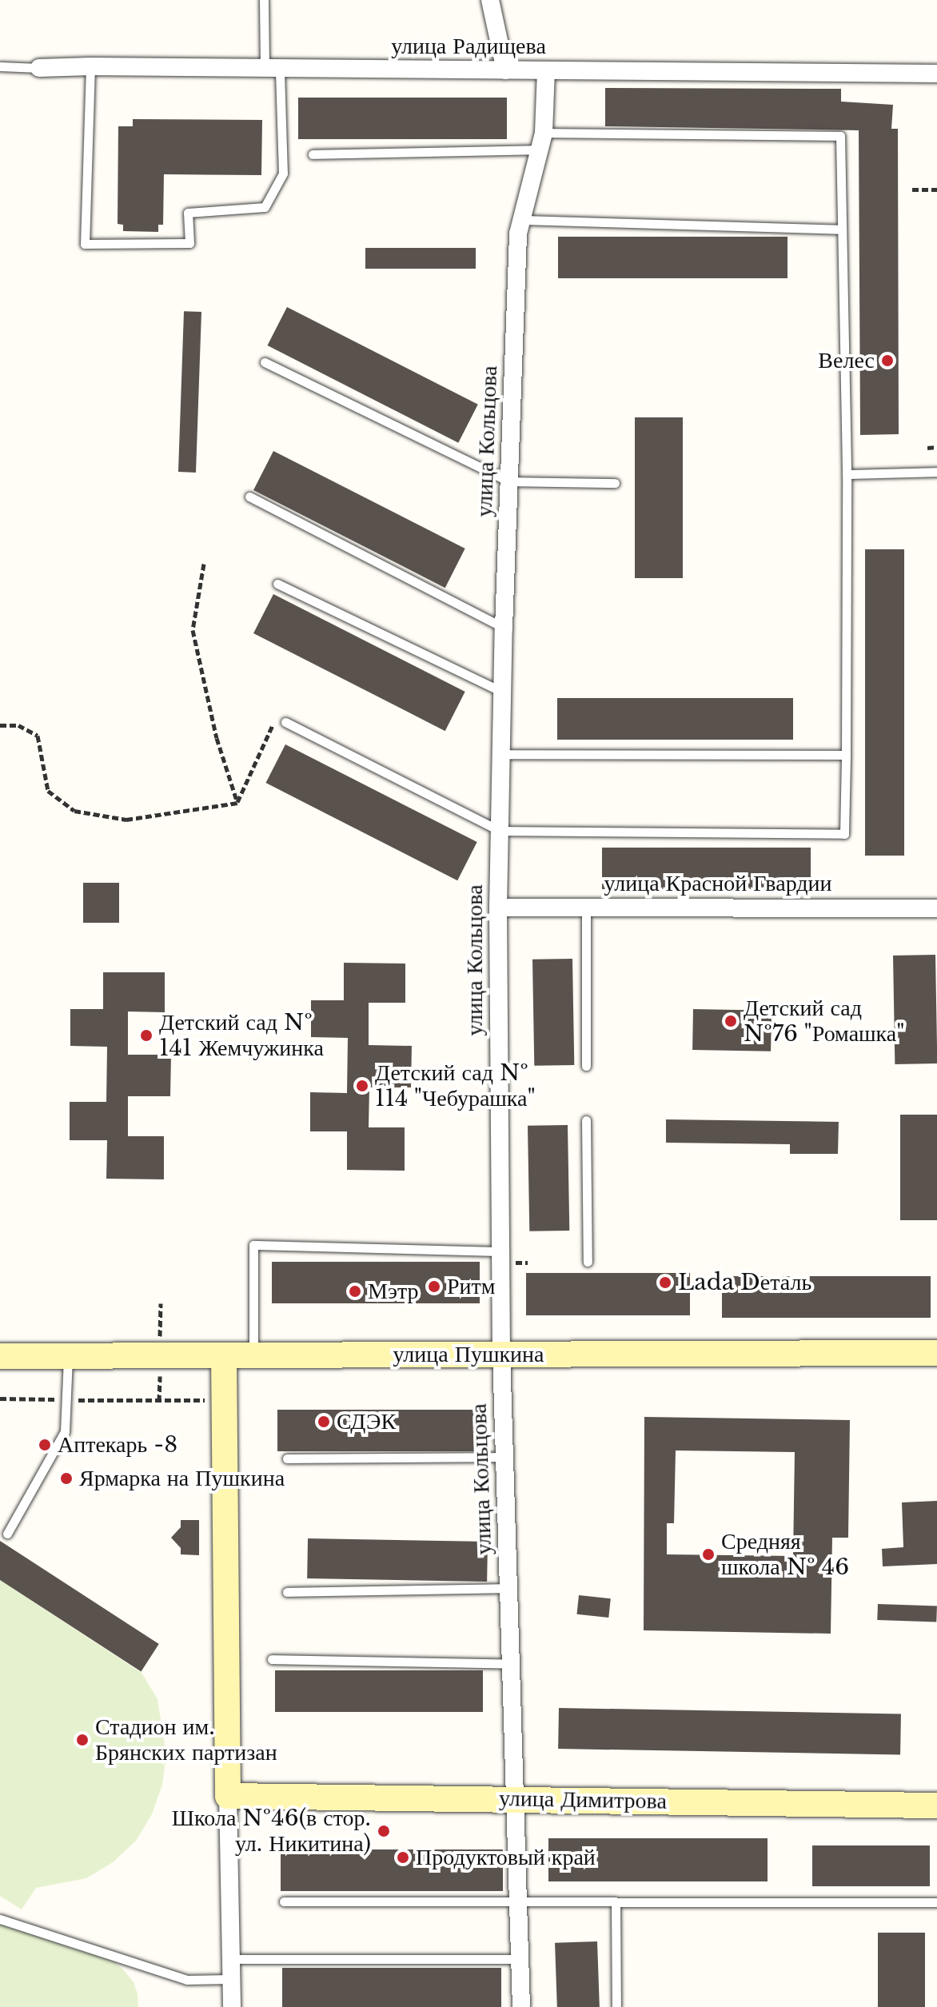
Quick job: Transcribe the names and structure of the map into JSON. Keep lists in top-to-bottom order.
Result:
{
  "streets": {
    "main road": ["улица Пушкина", "улица Димитрова"],
    "street": ["улица Радищева", "улица Кольцова", "улица Красной Гвардии"]
  },
  "crossings": [
    ["улица Радищева", "улица Кольцова"],
    ["улица Кольцова", "улица Красной Гвардии"],
    ["улица Кольцова", "улица Пушкина"],
    ["улица Кольцова", "улица Димитрова"]
  ],
  "places": [
    "Велес",
    "Детский сад №76 \"Ромашка\"",
    "Детский сад № 141 Жемчужинка",
    "Детский сад № 114 \"Чебурашка\"",
    "Lada Dеталь",
    "Ритм",
    "Мэтр",
    "СДЭК",
    "Аптекарь -8",
    "Ярмарка на Пушкина",
    "Средняя школа № 46",
    "Стадион им. Брянских партизан",
    "Школа №46(в стор. ул. Никитина)",
    "Продуктовый край"
  ]
}
